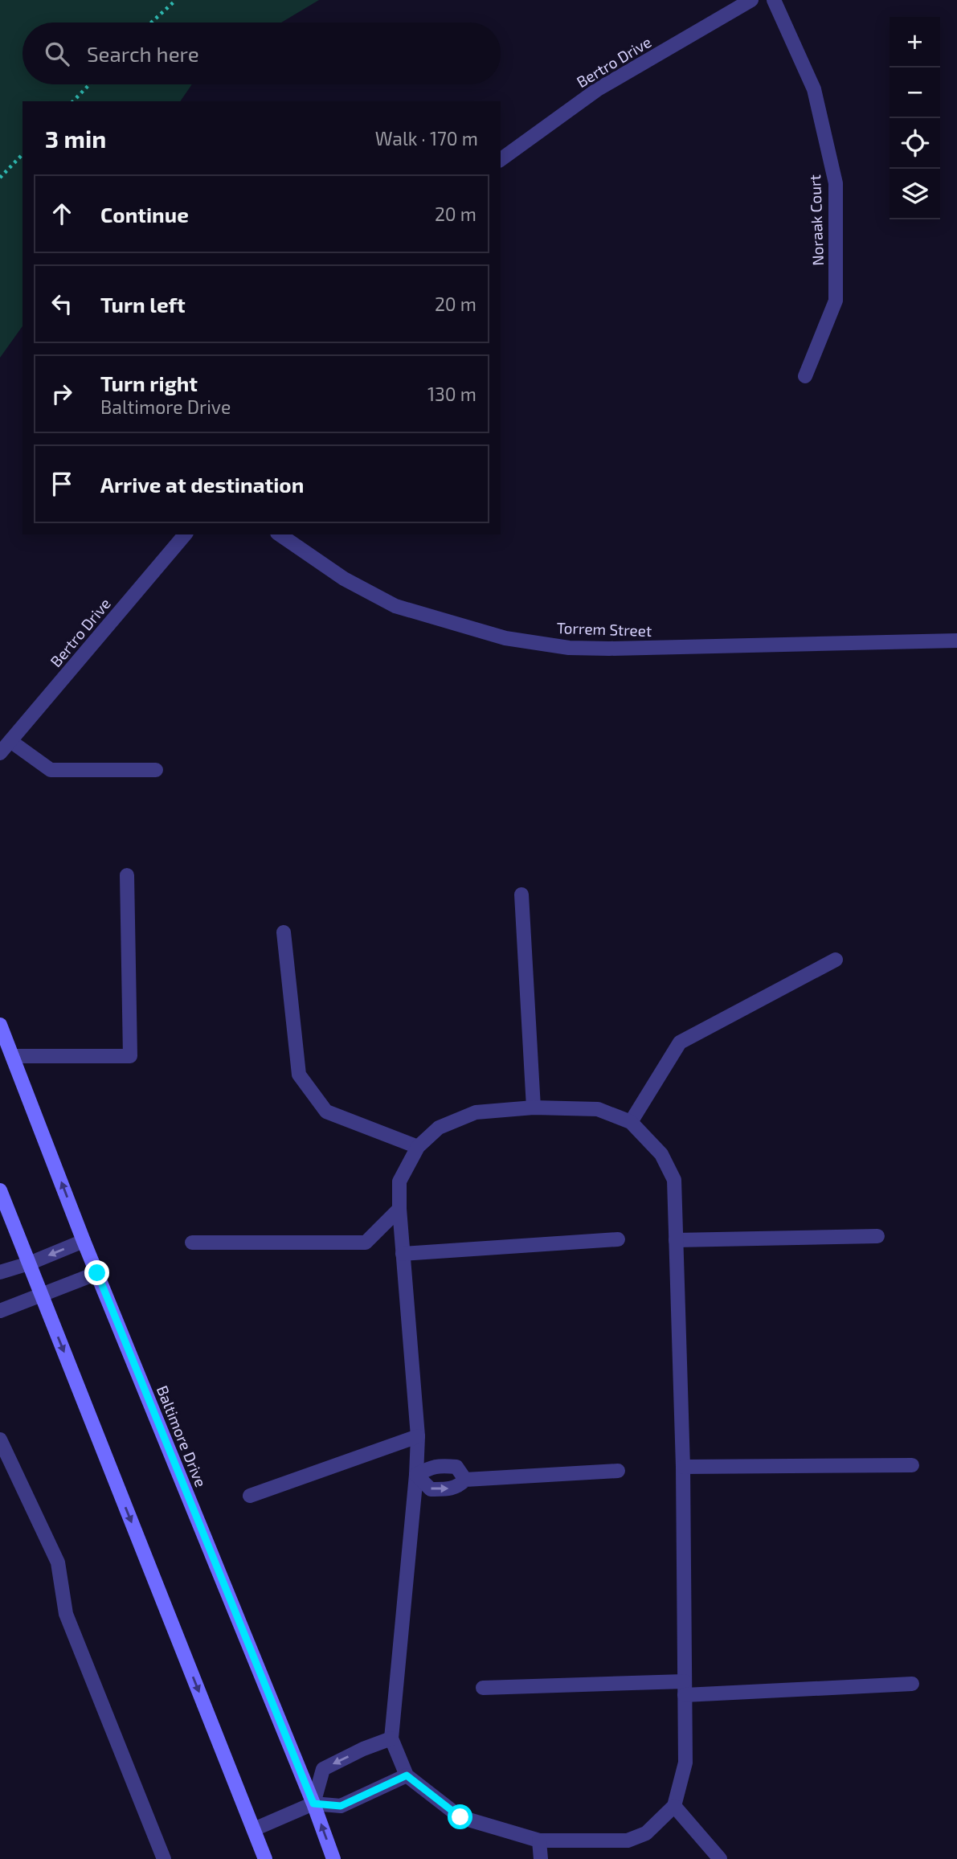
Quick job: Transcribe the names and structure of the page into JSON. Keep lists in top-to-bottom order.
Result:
{
  "streets": {
    "main road": ["Baltimore Drive"],
    "street": ["Bertro Drive", "Noraak Court", "Torrem Street"]
  },
  "page": {
    "map_buttons": ["+", "−"],
    "search": "Search here",
    "heading": ["3 min", "Walk · 170 m"],
    "list": [
      ["Continue", "20 m"],
      ["Turn left", "20 m"],
      ["Turn right", "Baltimore Drive", "130 m"],
      "Arrive at destination"
    ]
  }
}
